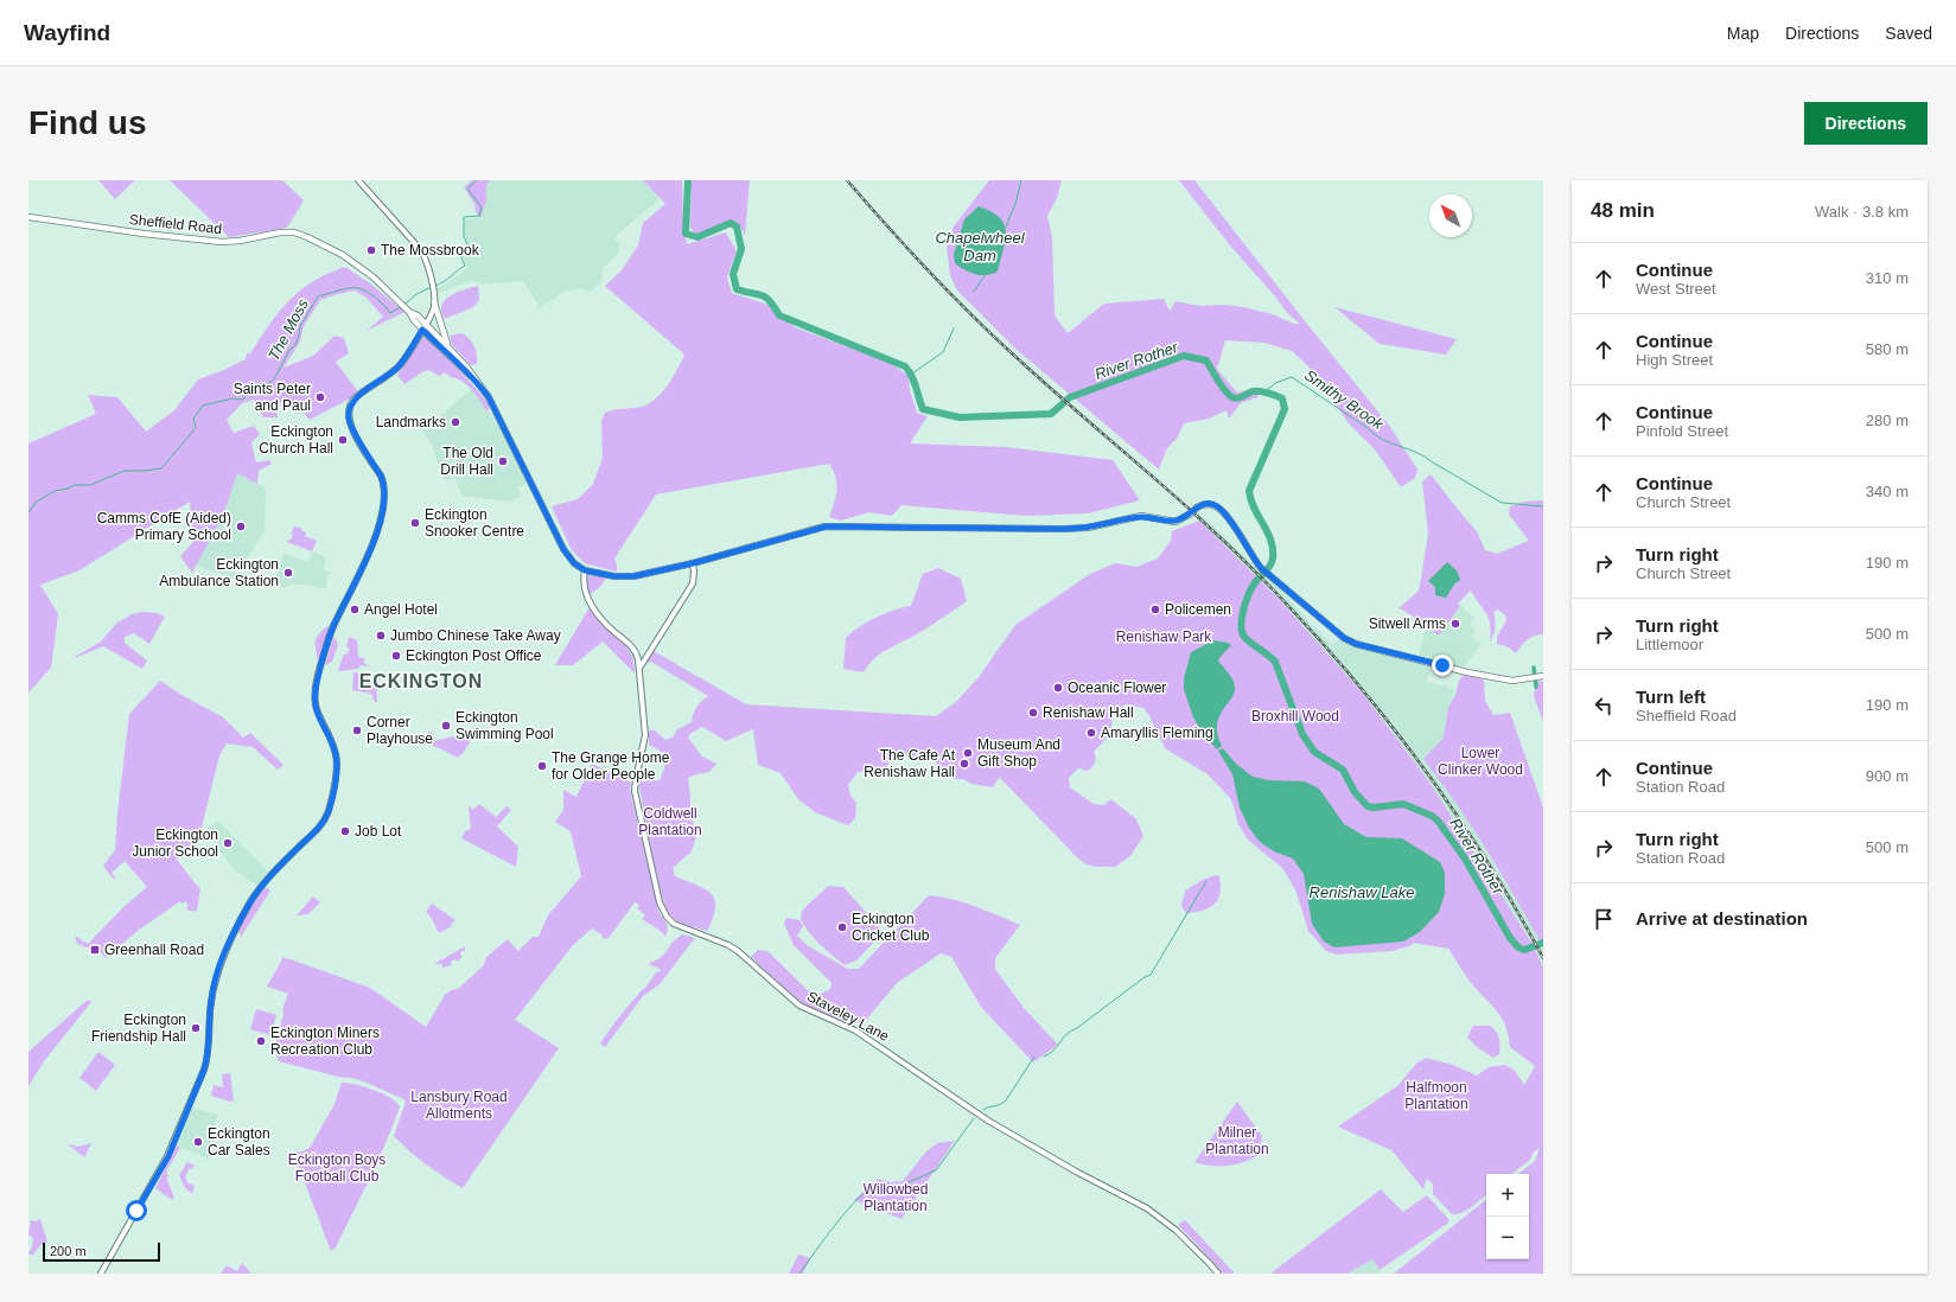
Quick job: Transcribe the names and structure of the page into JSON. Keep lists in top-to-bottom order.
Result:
{
  "streets": {
    "main road": ["Sheffield Road", "Staveley Lane"]
  },
  "districts": ["ECKINGTON"],
  "water": [
    "Chapelwheel Dam",
    "The Moss",
    "River Rother",
    "Smithy Brook",
    "Renishaw Lake"
  ],
  "parks": [
    "Renishaw Park",
    "Broxhill Wood",
    "Lower Clinker Wood",
    "Coldwell Plantation",
    "Halfmoon Plantation",
    "Lansbury Road Allotments",
    "Milner Plantation",
    "Eckington Boys Football Club",
    "Willowbed Plantation"
  ],
  "places": {
    "other": [
      "The Mossbrook",
      "Saints Peter and Paul",
      "Landmarks",
      "Eckington Church Hall",
      "The Old Drill Hall",
      "Eckington Snooker Centre",
      "Camms CofE (Aided) Primary School",
      "Eckington Ambulance Station",
      "Angel Hotel",
      "Policemen",
      "Sitwell Arms",
      "Jumbo Chinese Take Away",
      "Eckington Post Office",
      "Oceanic Flower",
      "Renishaw Hall",
      "Eckington Swimming Pool",
      "Corner Playhouse",
      "Amaryllis Fleming",
      "Museum And Gift Shop",
      "The Cafe At Renishaw Hall",
      "The Grange Home for Older People",
      "Job Lot",
      "Eckington Junior School",
      "Eckington Cricket Club",
      "Eckington Friendship Hall",
      "Eckington Miners Recreation Club",
      "Eckington Car Sales"
    ],
    "transit": ["Greenhall Road"]
  },
  "scale_bar": "200 m",
  "north": "top left",
  "page": {
    "header": "Wayfind",
    "nav": ["Map", "Directions", "Saved"],
    "buttons": "Directions",
    "title": "Find us",
    "heading": ["48 min", "Walk · 3.8 km"],
    "list": [
      ["Continue", "West Street", "310 m"],
      ["Continue", "High Street", "580 m"],
      ["Continue", "Pinfold Street", "280 m"],
      ["Continue", "Church Street", "340 m"],
      ["Turn right", "Church Street", "190 m"],
      ["Turn right", "Littlemoor", "500 m"],
      ["Turn left", "Sheffield Road", "190 m"],
      ["Continue", "Station Road", "900 m"],
      ["Turn right", "Station Road", "500 m"],
      "Arrive at destination"
    ],
    "map_buttons": ["+", "−"],
    "scale": "200 m"
  }
}
